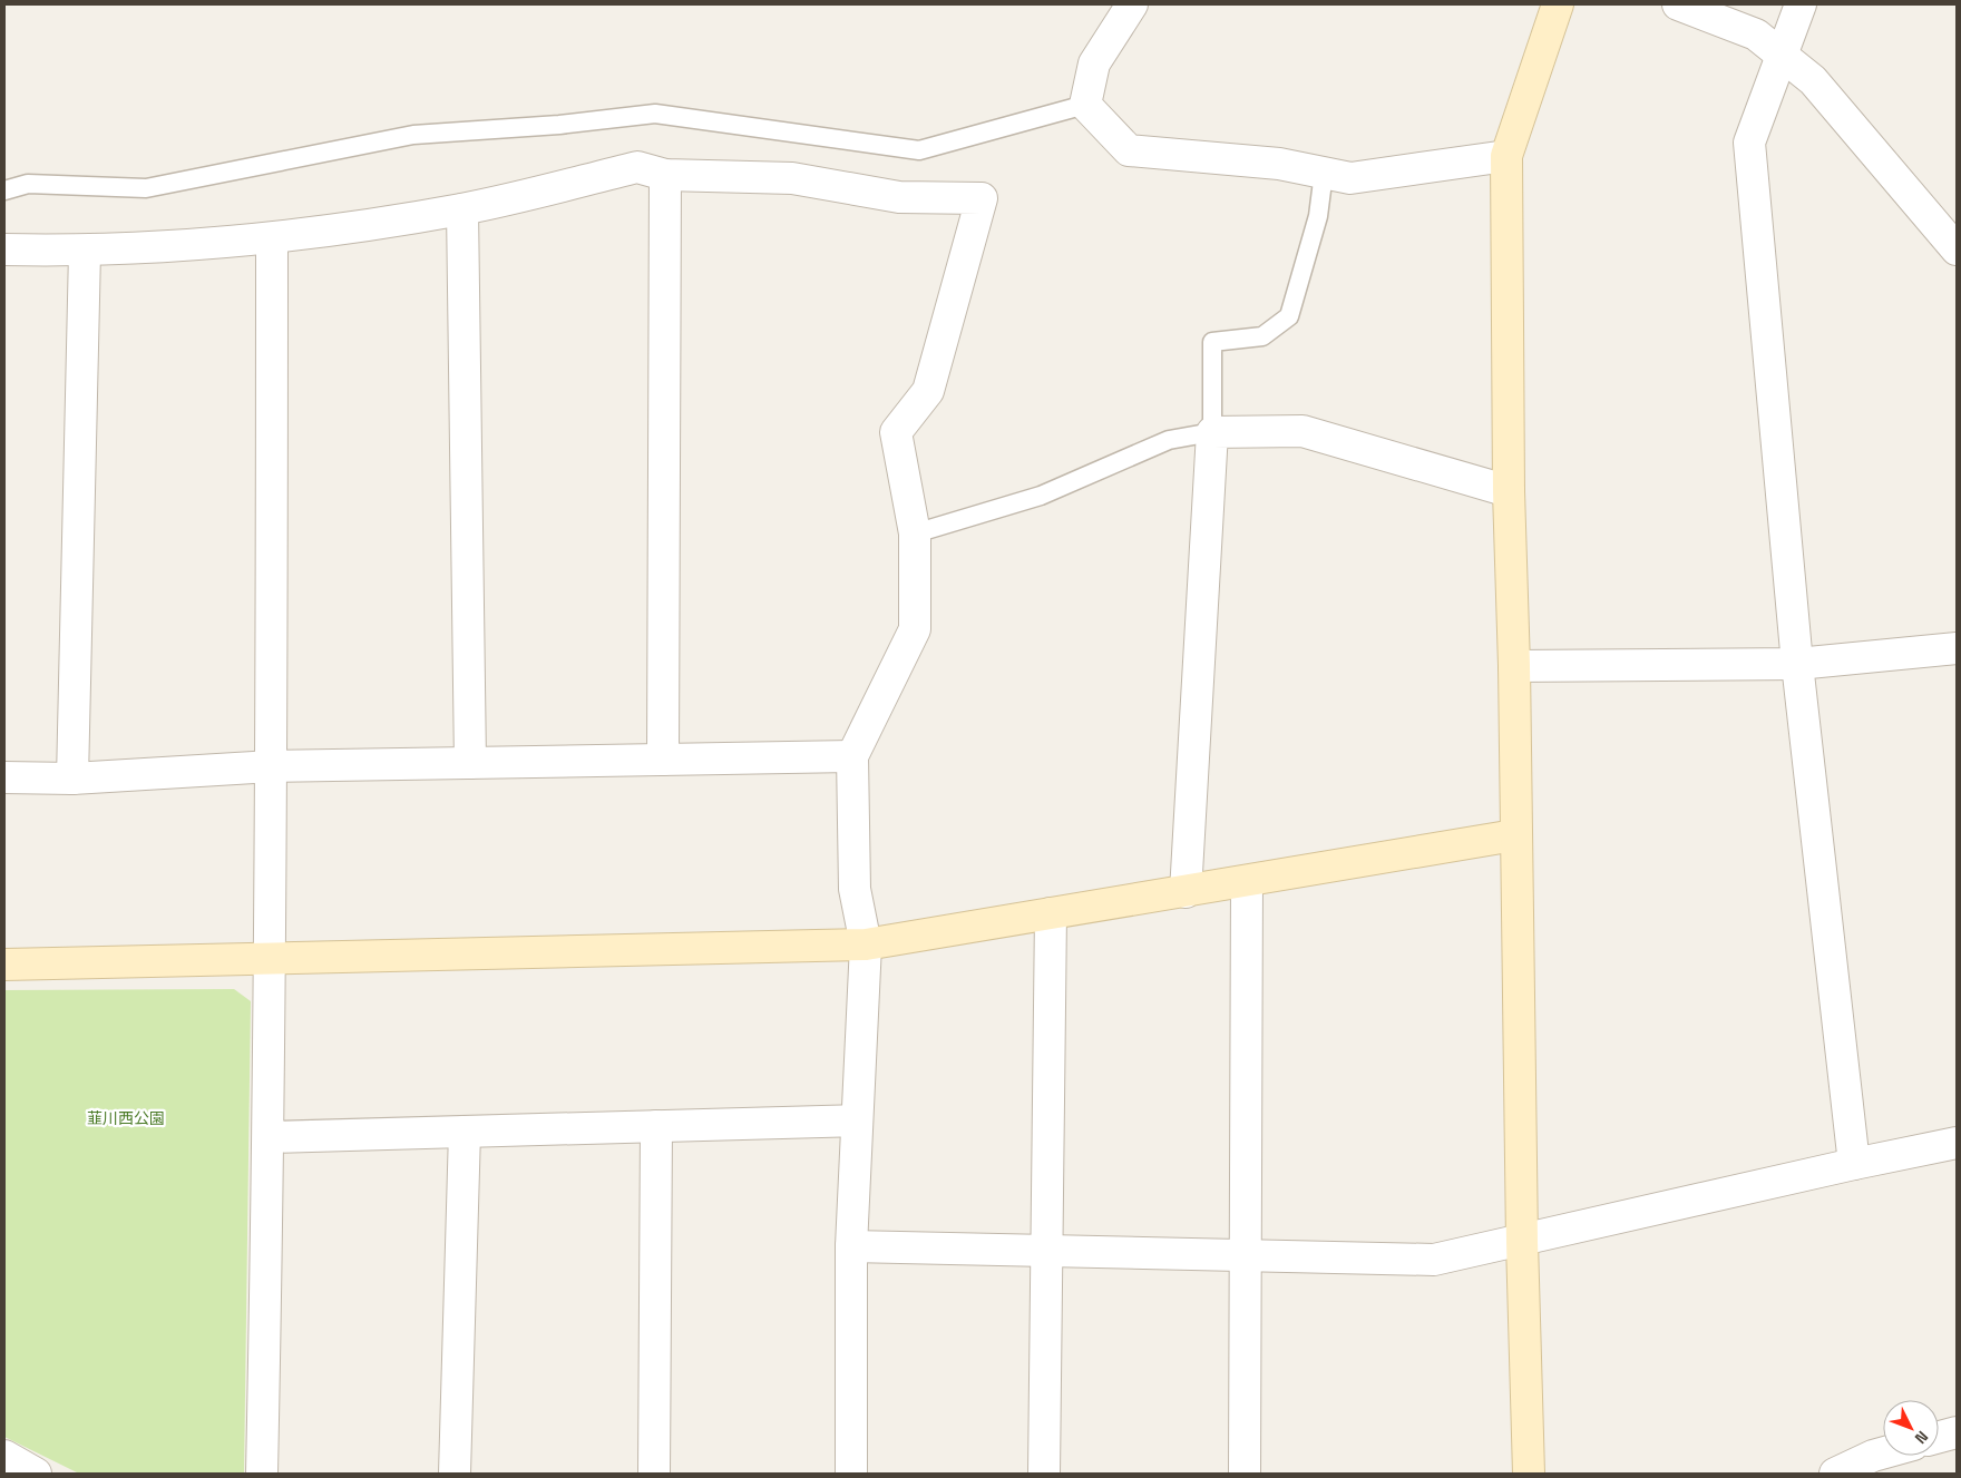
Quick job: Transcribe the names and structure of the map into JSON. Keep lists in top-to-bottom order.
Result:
{
  "parks": ["韮川西公園"],
  "north": "bottom right"
}
